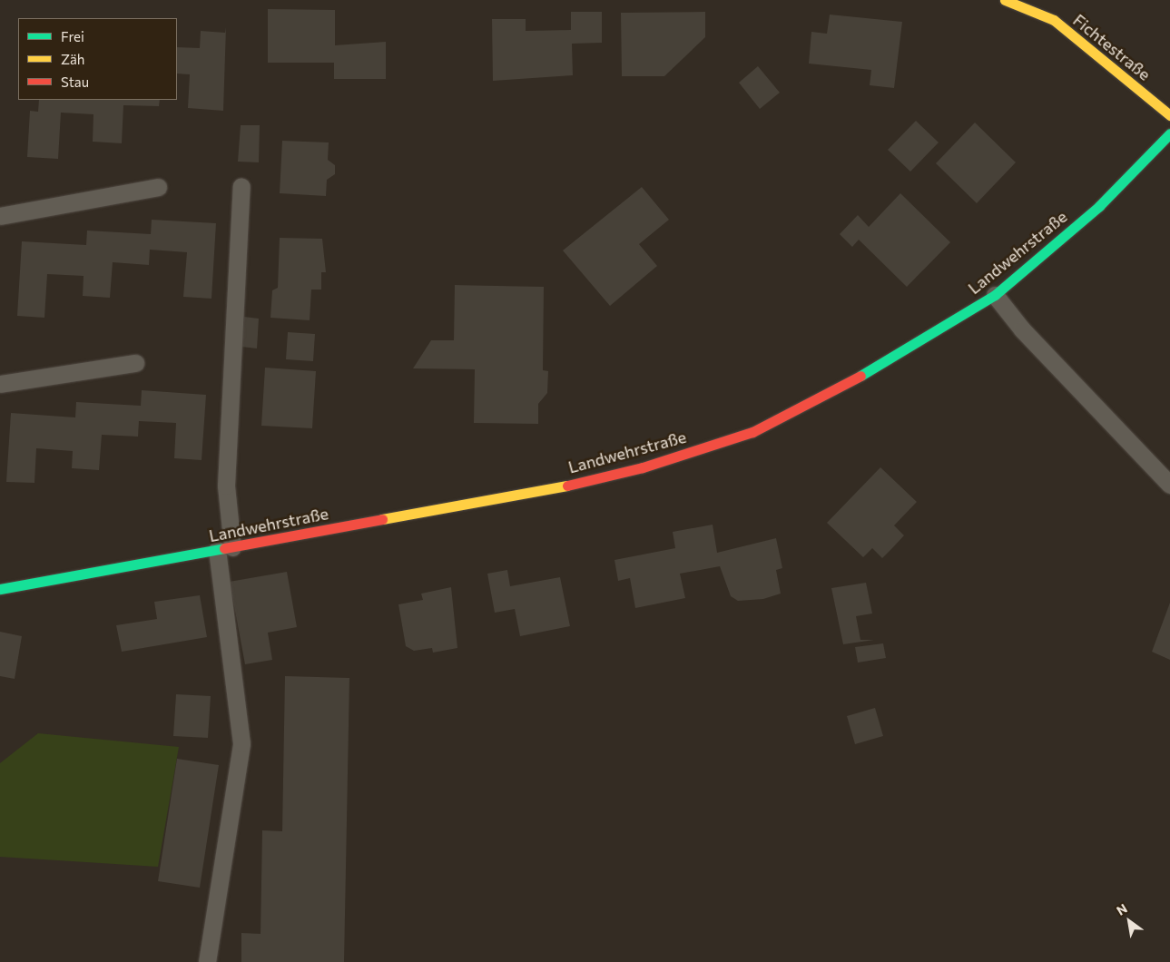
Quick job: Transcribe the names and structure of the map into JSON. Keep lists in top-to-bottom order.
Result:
{
  "streets": {
    "street": ["Fichtestraße", "Landwehrstraße"]
  },
  "legend": ["Frei", "Zäh", "Stau"],
  "north": "top left"
}
